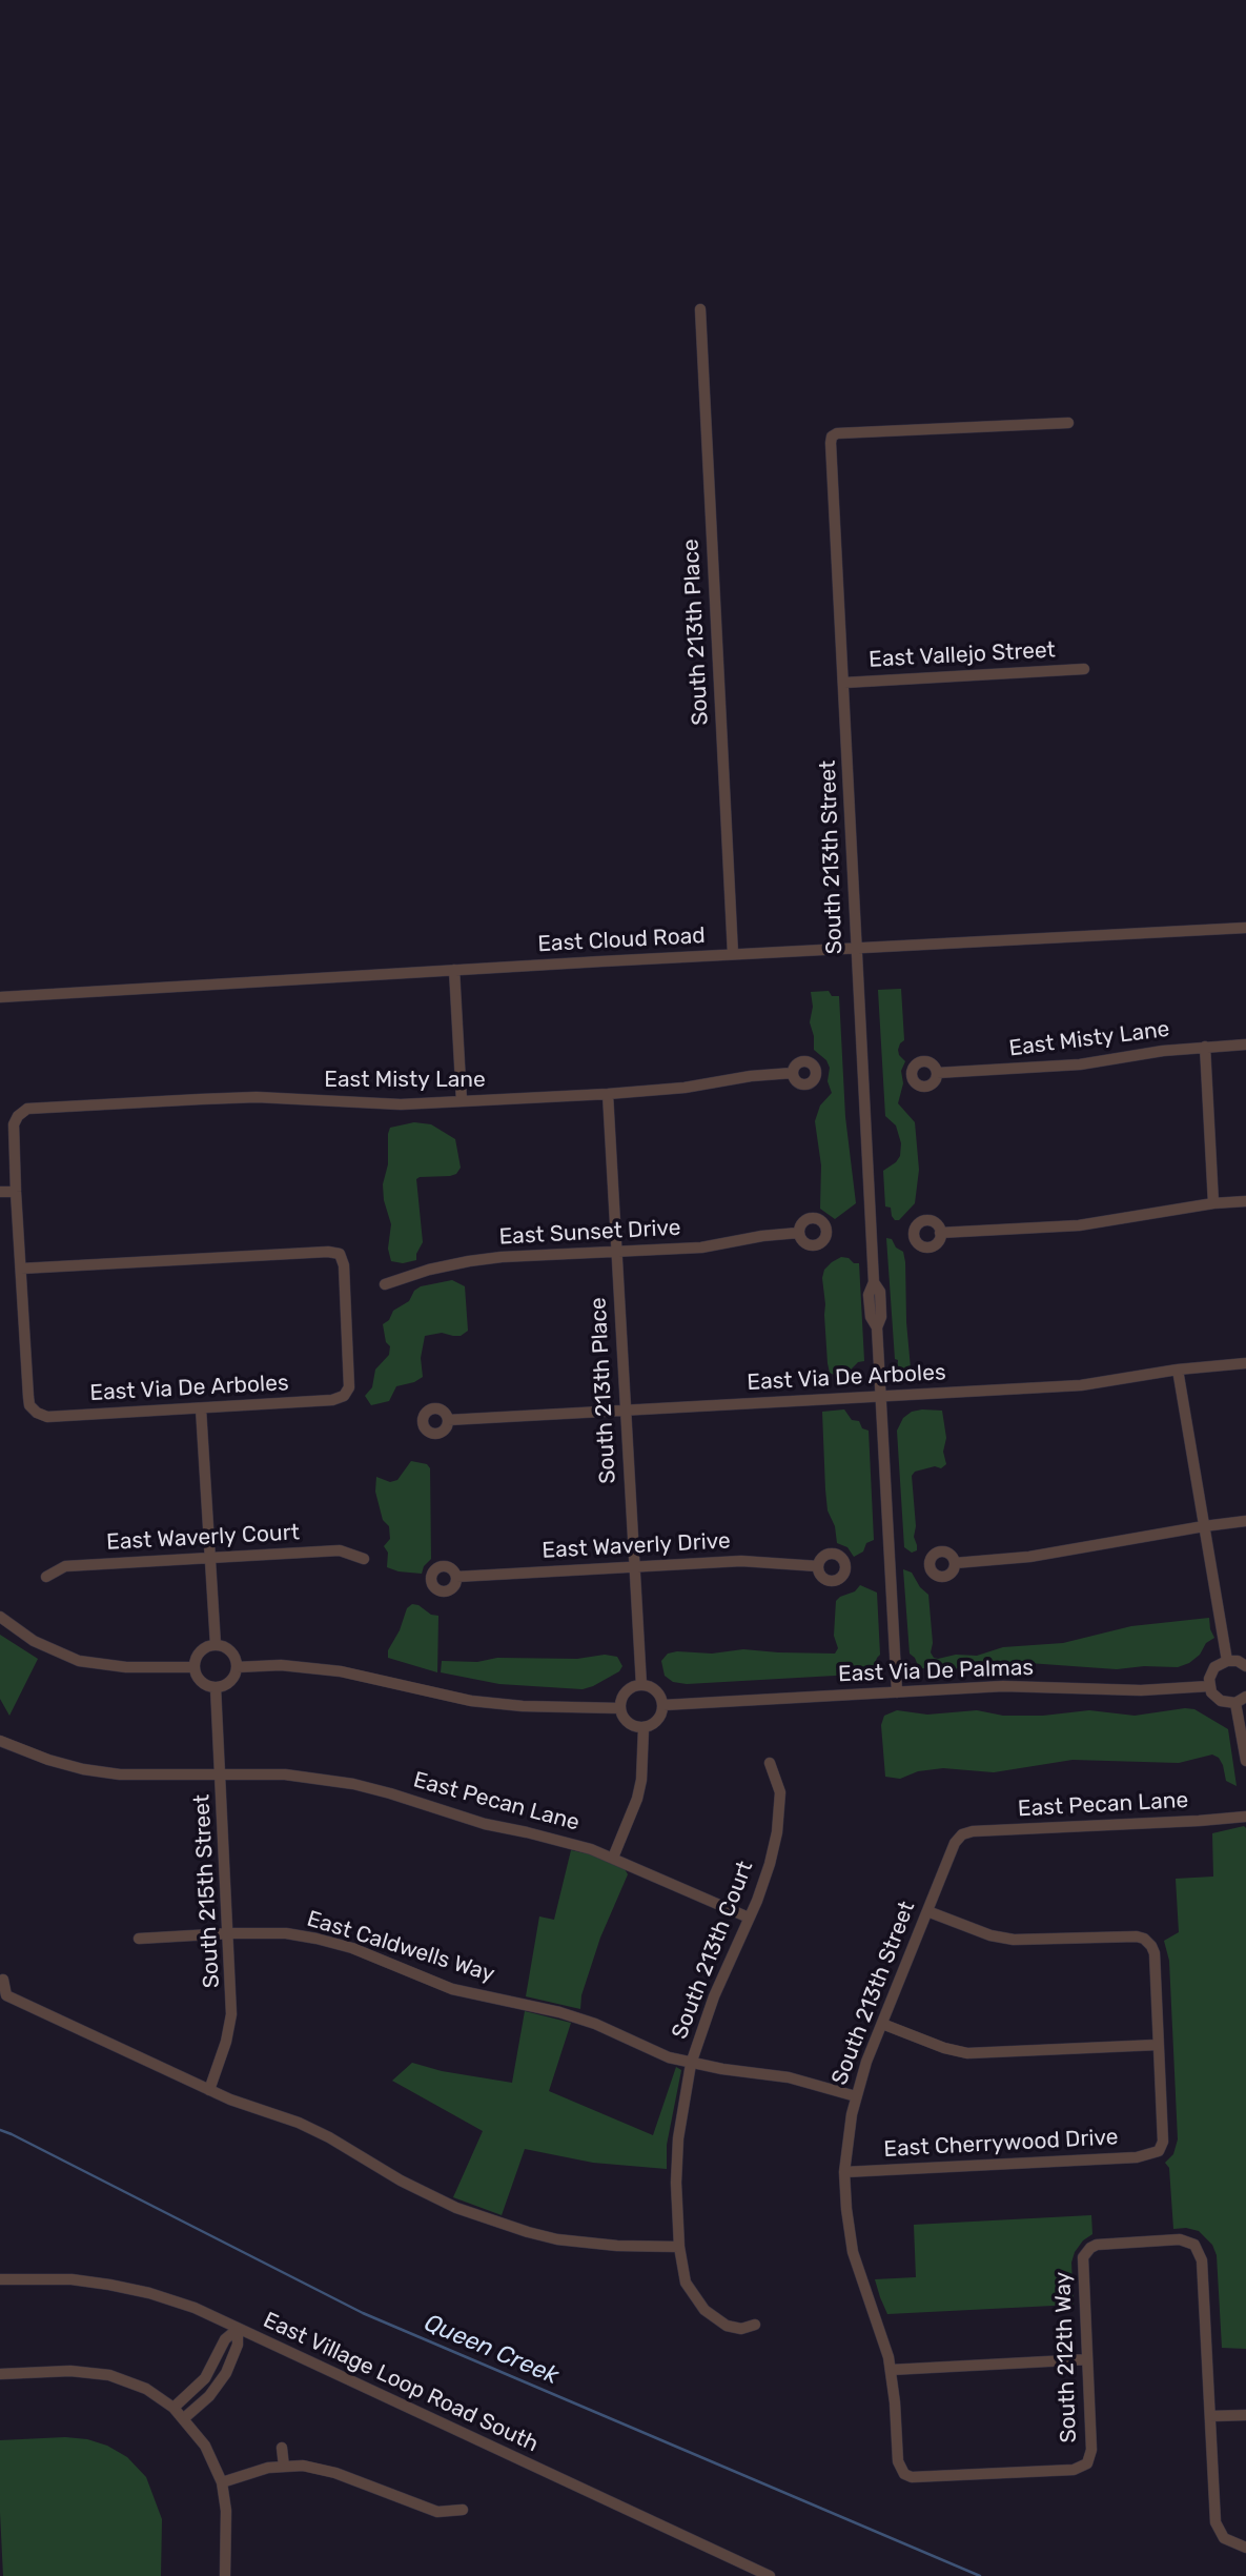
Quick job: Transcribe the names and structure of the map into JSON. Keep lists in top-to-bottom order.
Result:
{
  "streets": {
    "street": [
      "South 213th Place",
      "East Vallejo Street",
      "South 213th Street",
      "East Cloud Road",
      "East Misty Lane",
      "East Sunset Drive",
      "East Via De Arboles",
      "East Waverly Court",
      "East Waverly Drive",
      "East Via De Palmas",
      "East Pecan Lane",
      "South 215th Street",
      "East Caldwells Way",
      "South 213th Court",
      "East Cherrywood Drive",
      "South 212th Way",
      "East Village Loop Road South"
    ]
  },
  "crossings": [
    ["South 213th Place", "East Cloud Road"],
    ["South 213th Place", "East Misty Lane"],
    ["South 213th Place", "East Sunset Drive"],
    ["South 213th Place", "East Via De Arboles"],
    ["South 213th Place", "East Waverly Drive"],
    ["South 213th Place", "East Via De Palmas"],
    ["East Vallejo Street", "South 213th Street"],
    ["South 213th Street", "East Cloud Road"],
    ["South 213th Street", "East Via De Arboles"],
    ["South 213th Street", "East Via De Palmas"],
    ["South 213th Street", "East Pecan Lane"],
    ["South 213th Street", "East Caldwells Way"],
    ["South 213th Street", "East Cherrywood Drive"],
    ["South 213th Street", "South 212th Way"],
    ["East Pecan Lane", "South 215th Street"],
    ["East Pecan Lane", "South 213th Court"],
    ["South 215th Street", "East Caldwells Way"],
    ["East Caldwells Way", "South 213th Court"]
  ],
  "water": ["Queen Creek"]
}
